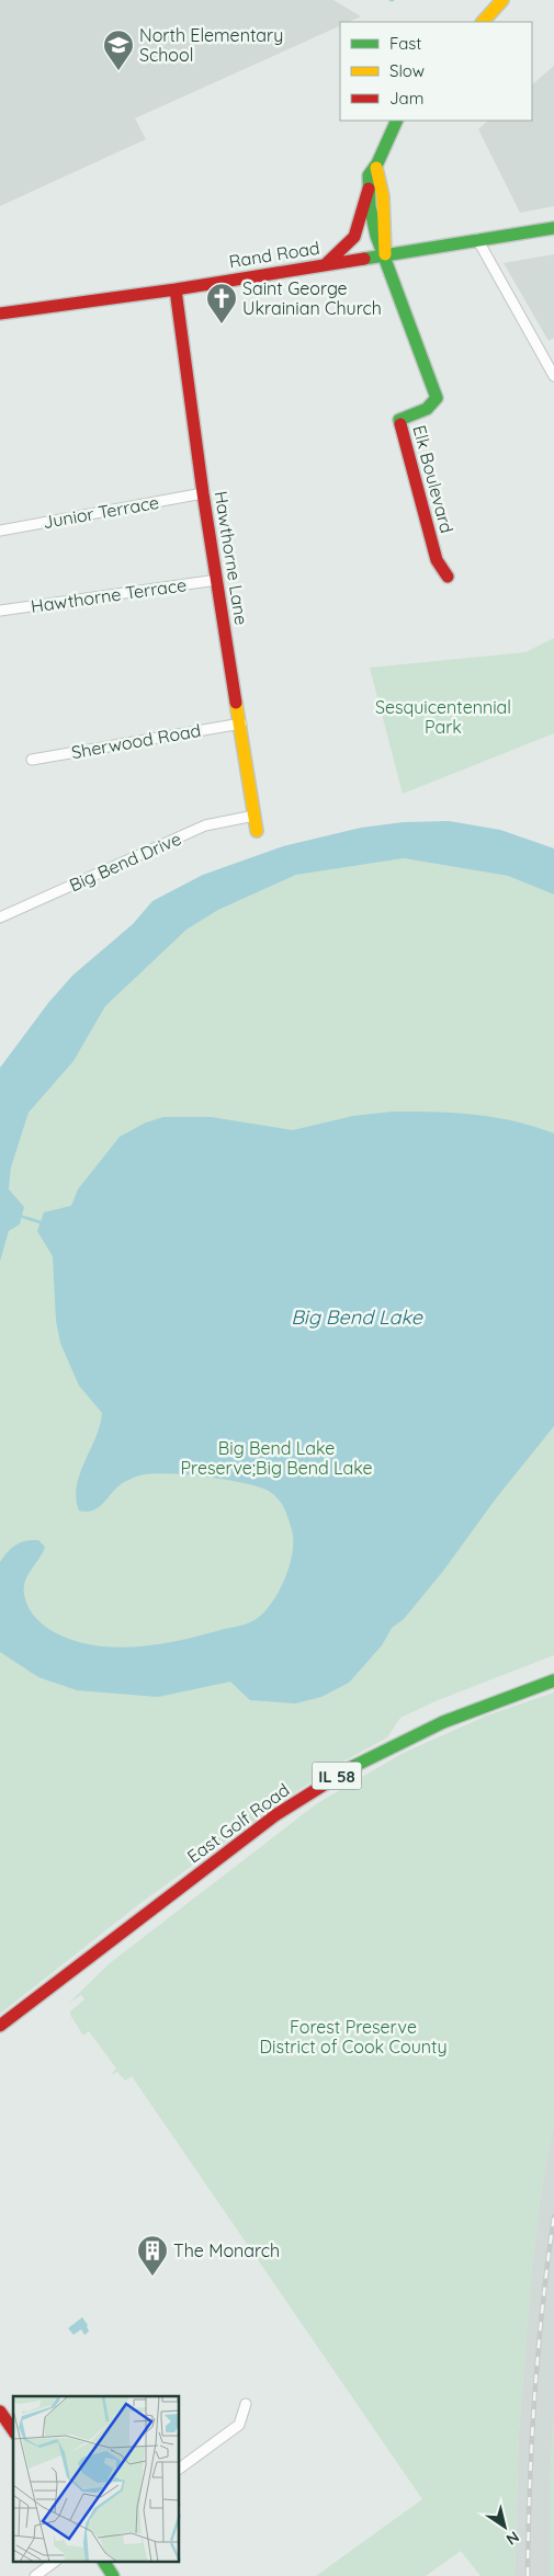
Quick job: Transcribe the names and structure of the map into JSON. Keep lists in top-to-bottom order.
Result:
{
  "streets": {
    "main road": [
      "Rand Road",
      "Elk Boulevard",
      "Hawthorne Lane",
      "IL 58",
      "East Golf Road"
    ],
    "street": [
      "Junior Terrace",
      "Hawthorne Terrace",
      "Sherwood Road",
      "Big Bend Drive"
    ]
  },
  "crossings": [
    ["Rand Road", "Elk Boulevard"],
    ["Rand Road", "Hawthorne Lane"],
    ["Junior Terrace", "Hawthorne Lane"],
    ["Hawthorne Lane", "Hawthorne Terrace"],
    ["Hawthorne Lane", "Sherwood Road"],
    ["Hawthorne Lane", "Big Bend Drive"]
  ],
  "water": ["Big Bend Lake"],
  "parks": ["Sesquicentennial Park", "Big Bend Lake Preserve;Big Bend Lake", "Forest Preserve District of Cook County"],
  "places": {
    "school or university": ["North Elementary School"],
    "church": ["Saint George Ukrainian Church"],
    "building": ["The Monarch"]
  },
  "legend": ["Fast", "Slow", "Jam"],
  "north": "bottom right"
}
